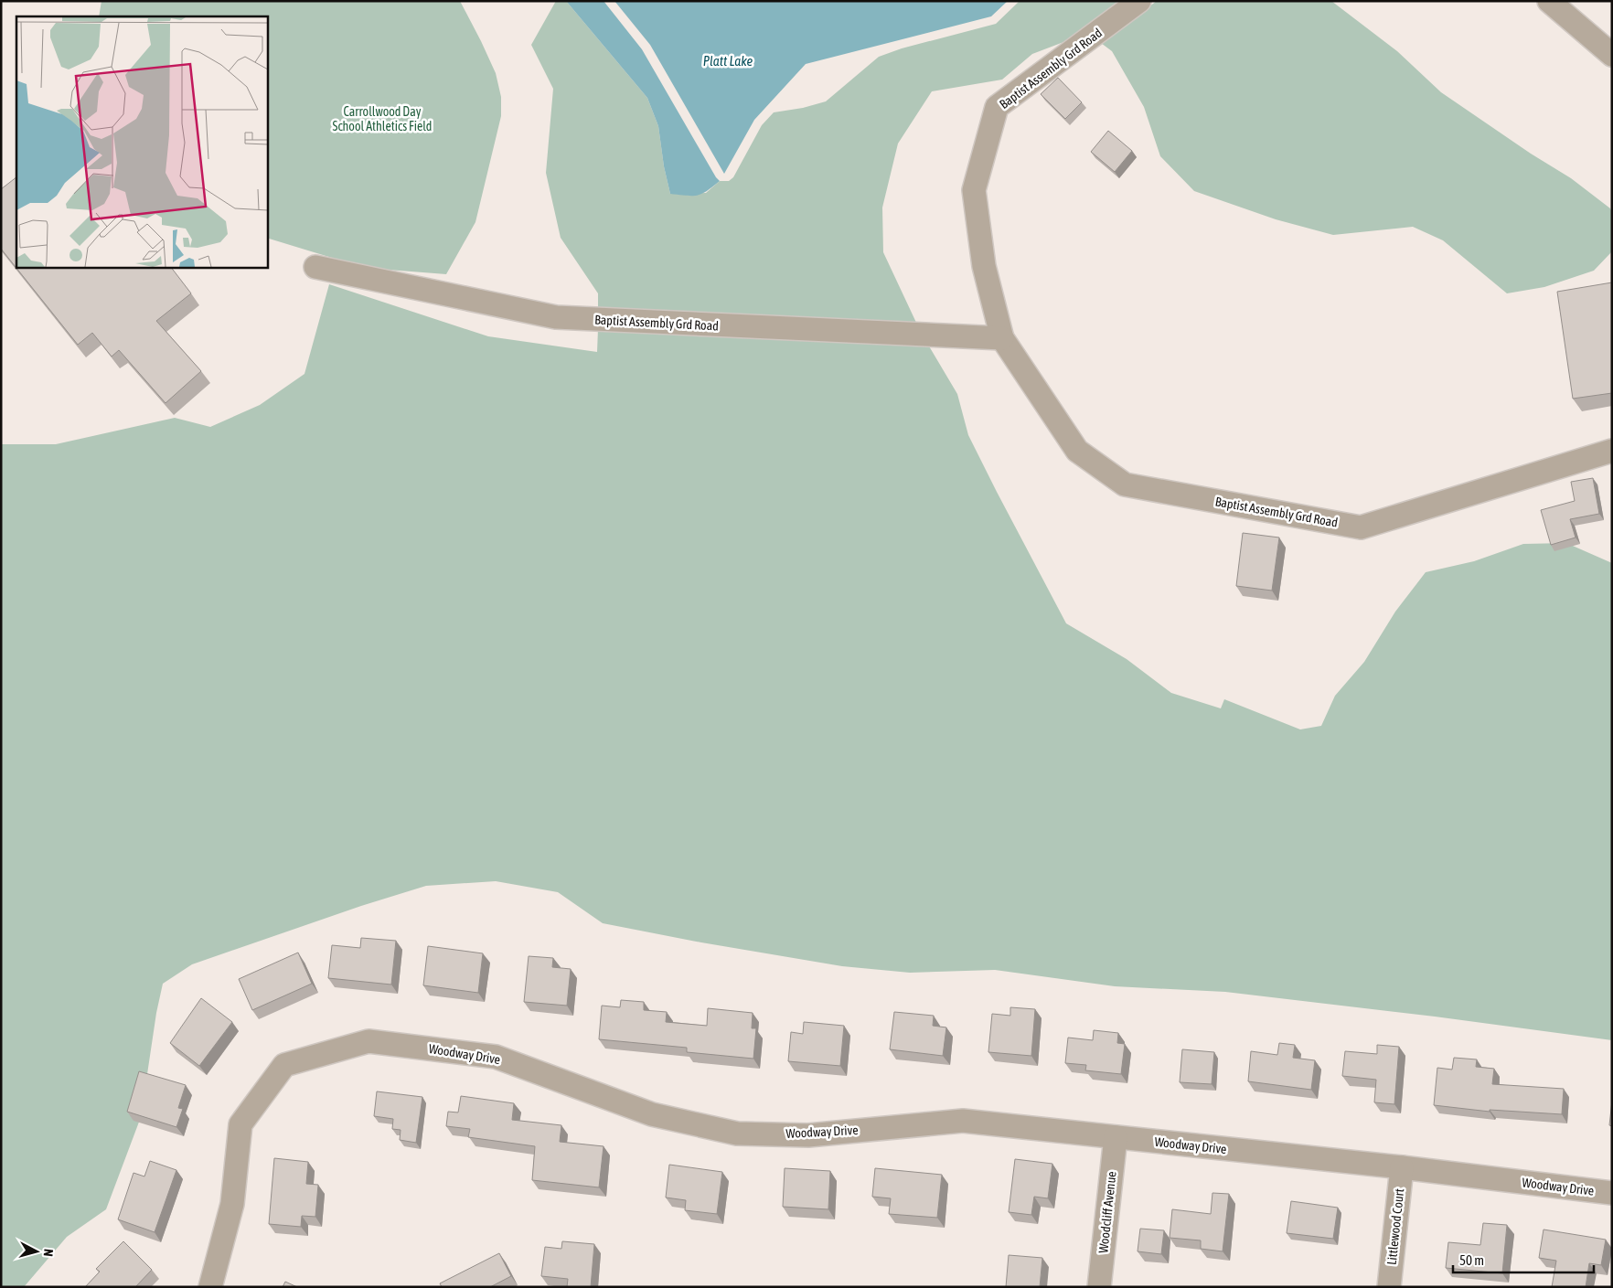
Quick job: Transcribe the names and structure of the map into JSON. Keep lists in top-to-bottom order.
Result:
{
  "streets": {
    "street": [
      "Baptist Assembly Grd Road",
      "Woodway Drive",
      "Woodcliff Avenue",
      "Littlewood Court"
    ]
  },
  "crossings": [
    ["Woodway Drive", "Woodcliff Avenue"],
    ["Woodway Drive", "Littlewood Court"]
  ],
  "water": ["Platt Lake"],
  "parks": ["Carrollwood Day School Athletics Field"],
  "scale_bar": "50 m",
  "north": "right"
}
